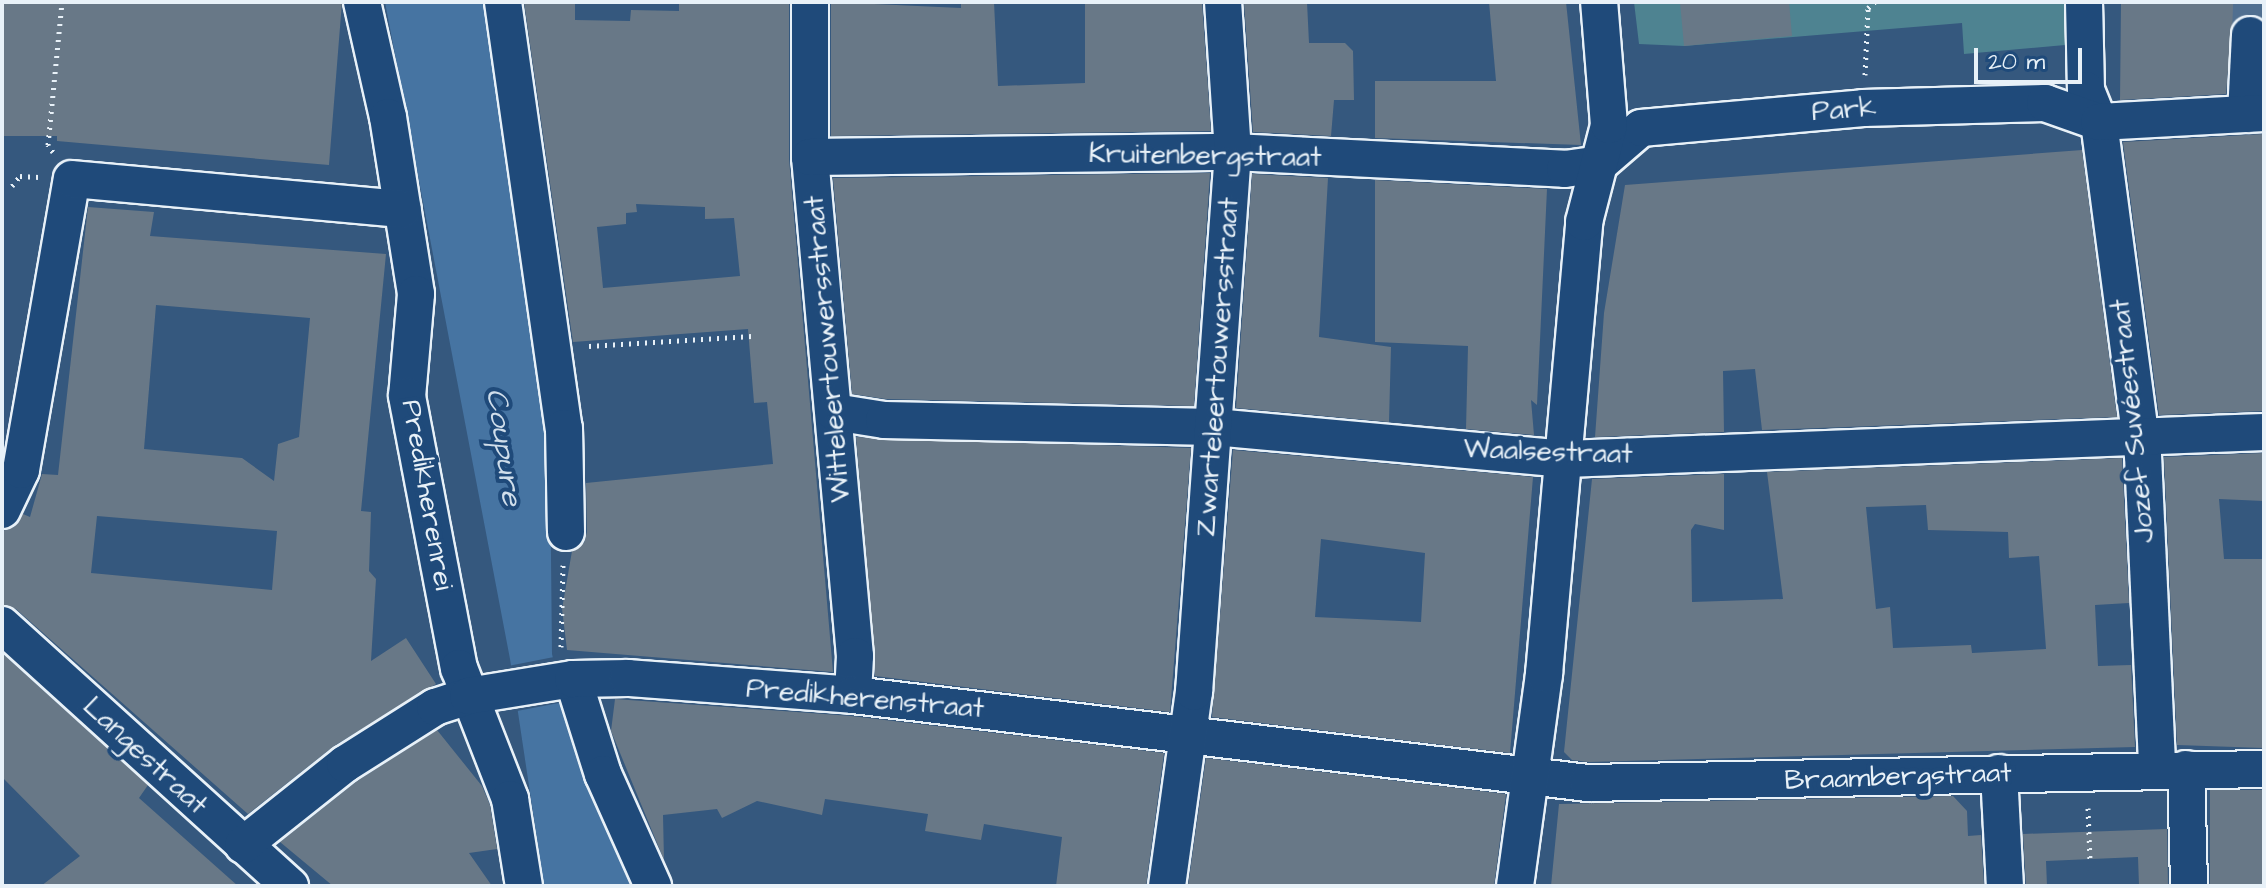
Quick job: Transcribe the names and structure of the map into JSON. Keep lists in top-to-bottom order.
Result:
{
  "streets": {
    "street": [
      "Park",
      "Kruitenbergstraat",
      "Witteleertouwersstraat",
      "Zwarteleertouwersstraat",
      "Jozef Suvéestraat",
      "Waalsestraat",
      "Predikherenrei",
      "Predikherenstraat",
      "Langestraat",
      "Braambergstraat"
    ]
  },
  "crossings": [
    ["Park", "Kruitenbergstraat"],
    ["Park", "Jozef Suvéestraat"],
    ["Kruitenbergstraat", "Witteleertouwersstraat"],
    ["Kruitenbergstraat", "Zwarteleertouwersstraat"],
    ["Witteleertouwersstraat", "Waalsestraat"],
    ["Witteleertouwersstraat", "Predikherenstraat"],
    ["Zwarteleertouwersstraat", "Waalsestraat"],
    ["Zwarteleertouwersstraat", "Predikherenstraat"],
    ["Jozef Suvéestraat", "Waalsestraat"],
    ["Jozef Suvéestraat", "Braambergstraat"],
    ["Predikherenrei", "Predikherenstraat"],
    ["Predikherenstraat", "Langestraat"],
    ["Predikherenstraat", "Braambergstraat"]
  ],
  "water": ["Coupure"],
  "scale_bar": "20 m"
}
